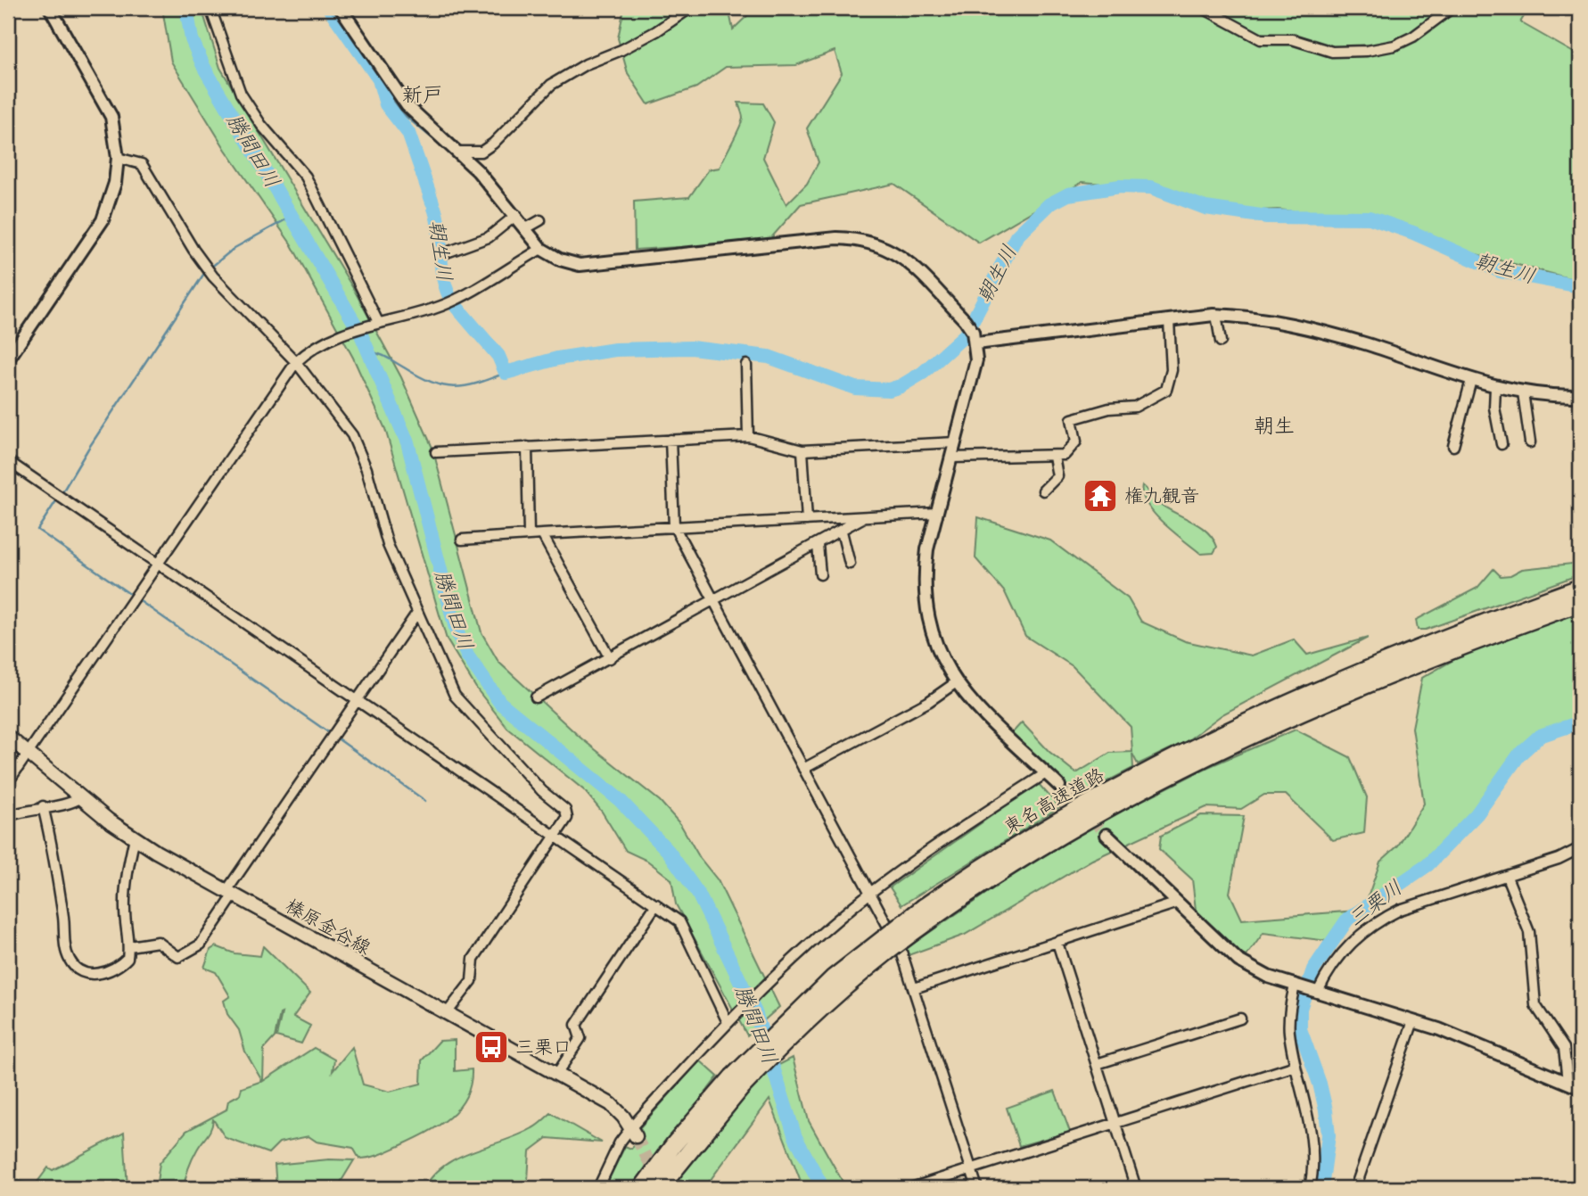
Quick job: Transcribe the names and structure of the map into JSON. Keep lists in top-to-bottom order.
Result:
{
  "streets": {
    "highway": ["東名高速道路"],
    "main road": ["榛原金谷線"]
  },
  "districts": ["新戸", "朝生"],
  "water": ["勝間田川", "朝生川", "三栗川"],
  "places": {
    "temple": ["権九観音"],
    "bus stop": ["三栗口"]
  }
}
